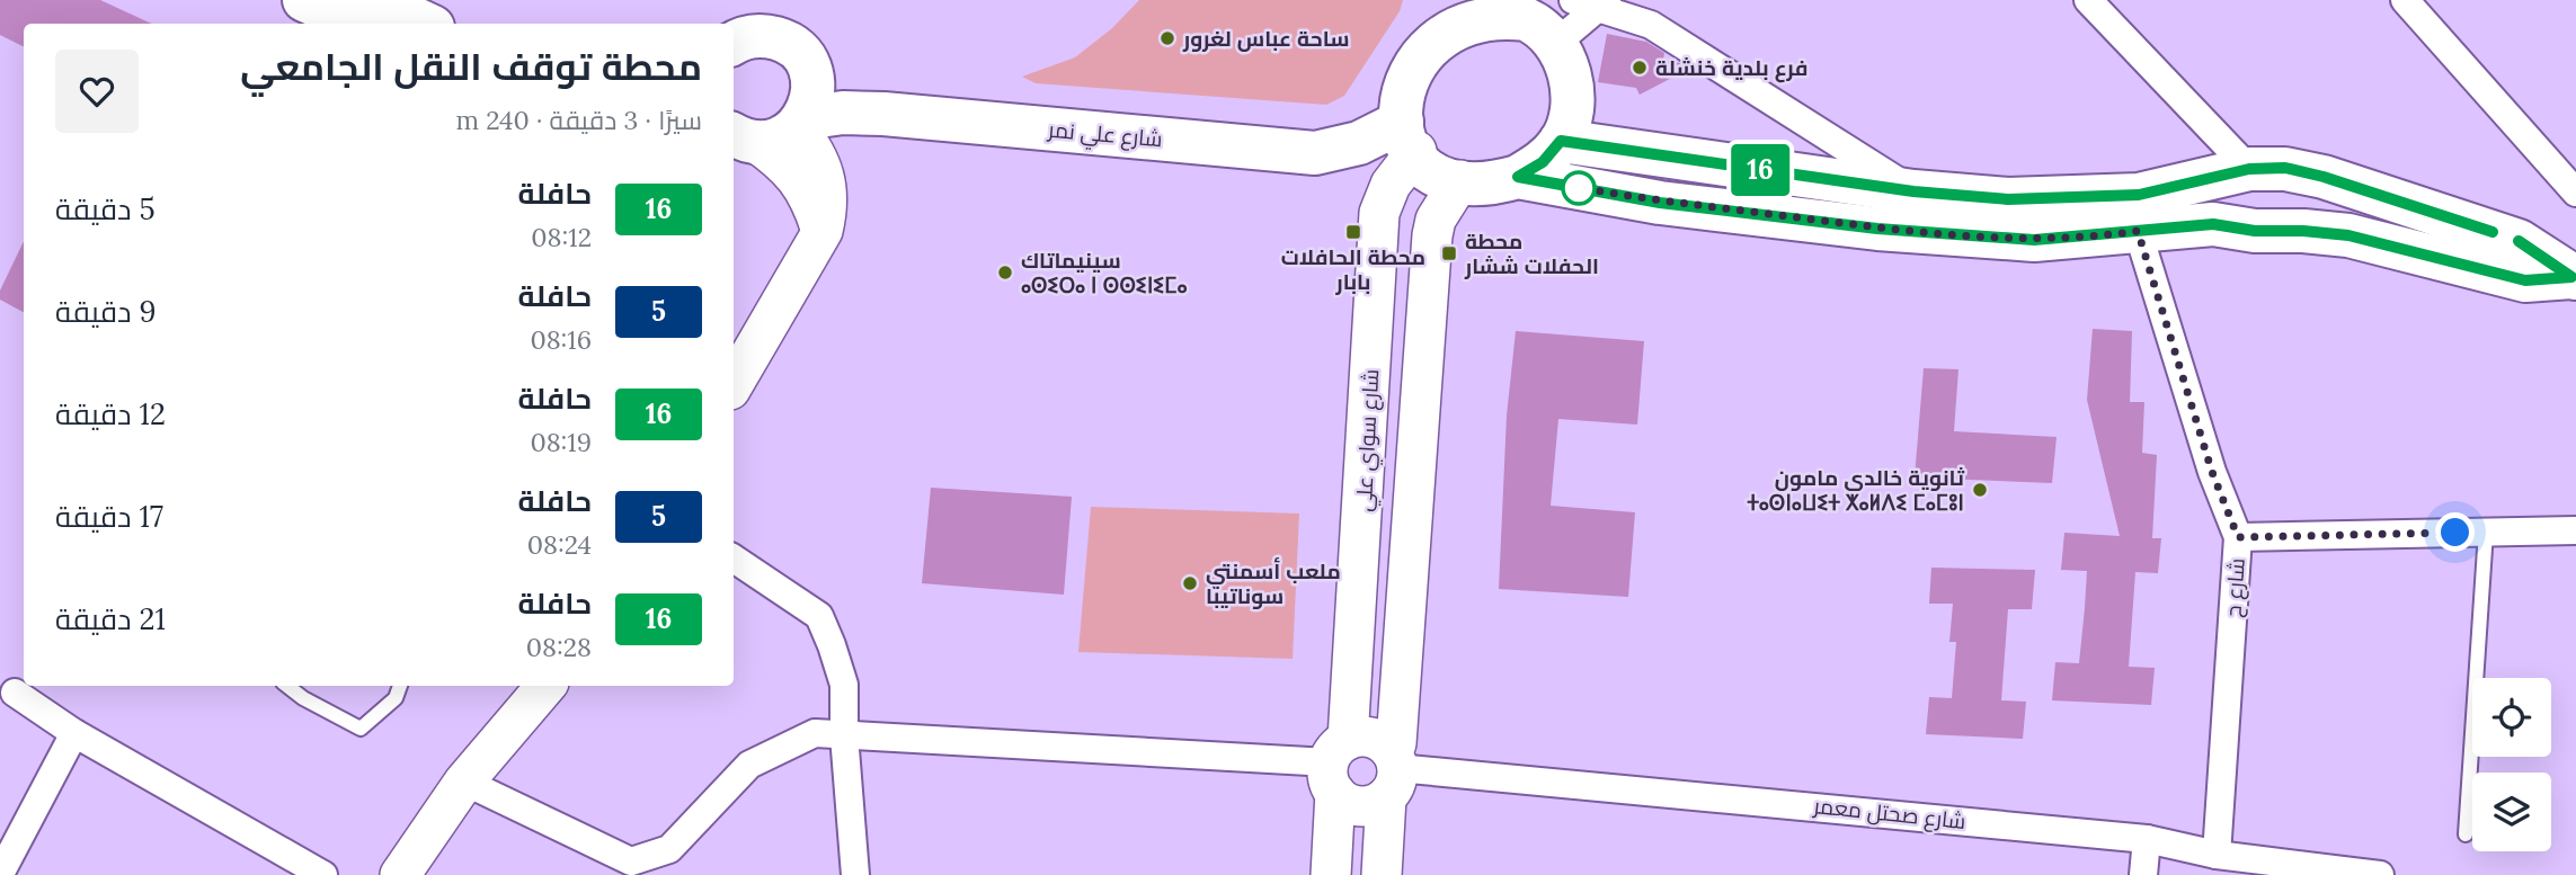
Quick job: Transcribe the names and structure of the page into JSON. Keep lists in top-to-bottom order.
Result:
{
  "streets": {
    "main road": ["شارع علي نمر", "شارع سواي علي"],
    "street": ["شارع ح", "شارع صحتل معمر"]
  },
  "crossings": [
    ["شارع علي نمر", "شارع سواي علي"],
    ["شارع ح", "شارع صحتل معمر"]
  ],
  "places": {
    "other": [
      "ساحة عباس لغرور",
      "فرع بلدية خنشلة",
      "سينيماتاك ⴰⵙⵉⵔⴰ ⵏ ⵙⵙⵉⵏⵉⵎⴰ",
      "ثانوية خالدي مامون ⵜⴰⵙⵏⴰⵡⵉⵜ ⵅⴰⵍⴷⵉ ⵎⴰⵎⵓⵏ",
      "ملعب أسمنتي سوناتيبا"
    ],
    "transit": ["محطة الحافلات بابار", "محطة الحفلات ششار"]
  },
  "lines": ["bus line 16"],
  "page": {
    "on_map": "16",
    "heading": ["محطة توقف النقل الجامعي", "سيرًا · 3 دقيقة · 240 m"],
    "list": [
      {
        "mark": "16",
        "name": "حافلة",
        "note": "08:12",
        "value": "5 دقيقة"
      },
      {
        "mark": "5",
        "name": "حافلة",
        "note": "08:16",
        "value": "9 دقيقة"
      },
      {
        "mark": "16",
        "name": "حافلة",
        "note": "08:19",
        "value": "12 دقيقة"
      },
      {
        "mark": "5",
        "name": "حافلة",
        "note": "08:24",
        "value": "17 دقيقة"
      },
      {
        "mark": "16",
        "name": "حافلة",
        "note": "08:28",
        "value": "21 دقيقة"
      }
    ]
  }
}
